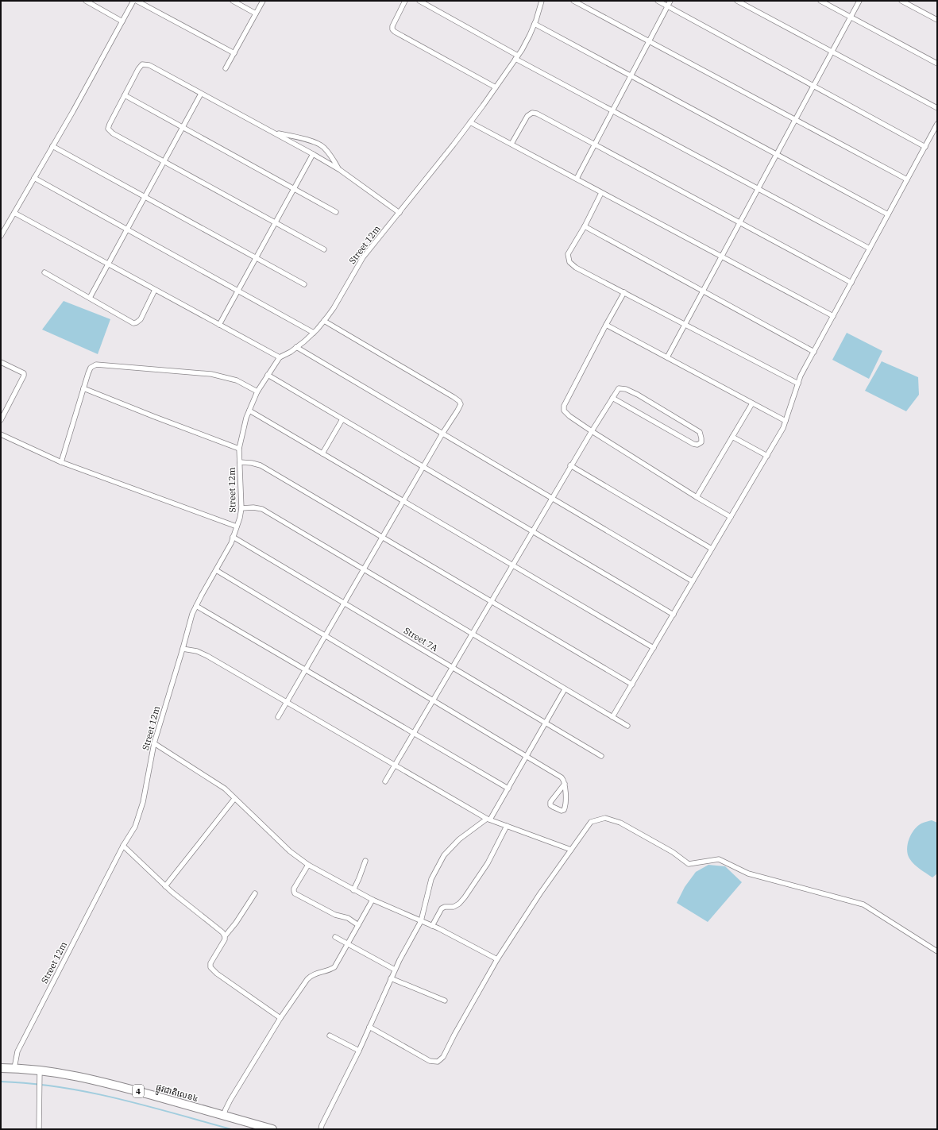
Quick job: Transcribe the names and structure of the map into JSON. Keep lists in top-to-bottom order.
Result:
{
  "streets": {
    "highway": ["4", "ផ្លូវជាតិលេខ៤"],
    "street": ["Street 12m", "Street 7A"]
  },
  "crossings": [
    ["Street 12m", "Street 7A"],
    ["Street 12m", "ផ្លូវជាតិលេខ៤"]
  ]
}
